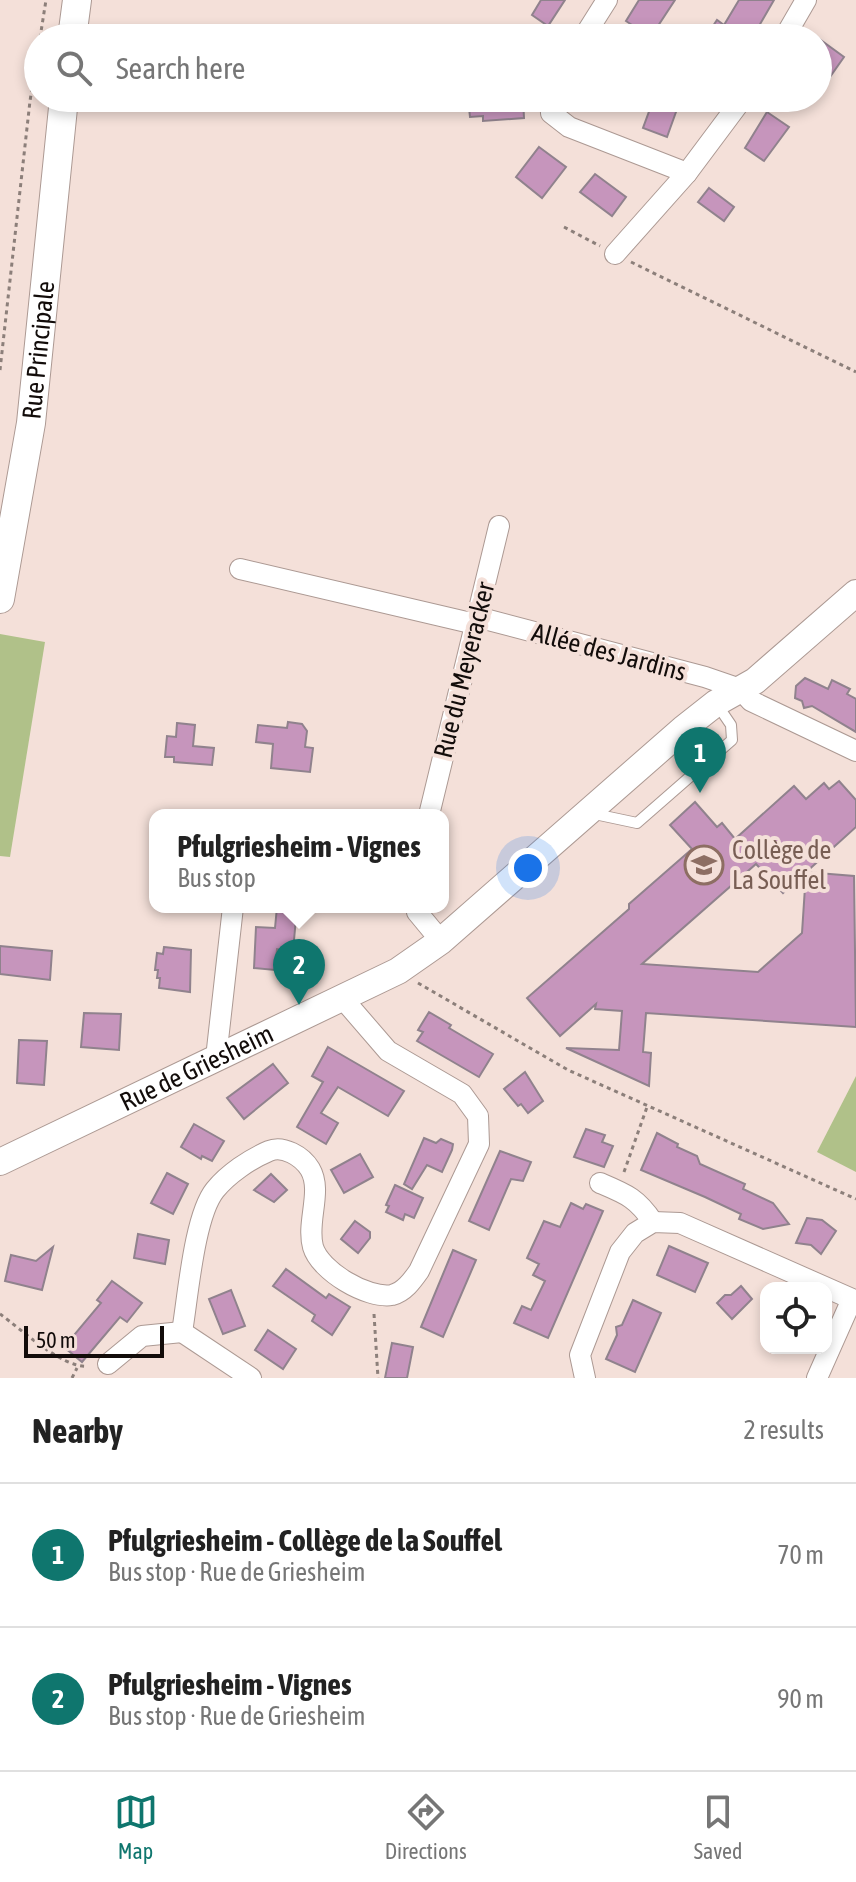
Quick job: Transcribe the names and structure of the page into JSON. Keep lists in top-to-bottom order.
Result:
{
  "streets": {
    "main road": ["Rue Principale"],
    "street": ["Allée des Jardins", "Rue du Meyeracker", "Rue de Griesheim"]
  },
  "crossings": [
    ["Allée des Jardins", "Rue du Meyeracker"],
    ["Allée des Jardins", "Rue de Griesheim"]
  ],
  "places": {
    "school or university": ["Collège de La Souffel"]
  },
  "scale_bar": "50 m",
  "page": {
    "search": "Search here",
    "pins": ["1", "2"],
    "popup": ["Pfulgriesheim - Vignes", "Bus stop"],
    "scale": "50 m",
    "heading": ["Nearby", "2 results"],
    "list": [
      {
        "mark": "1",
        "name": "Pfulgriesheim - Collège de la Souffel",
        "note": "Bus stop · Rue de Griesheim",
        "value": "70 m"
      },
      {
        "mark": "2",
        "name": "Pfulgriesheim - Vignes",
        "note": "Bus stop · Rue de Griesheim",
        "value": "90 m"
      }
    ],
    "nav": ["Map", "Directions", "Saved"]
  }
}
